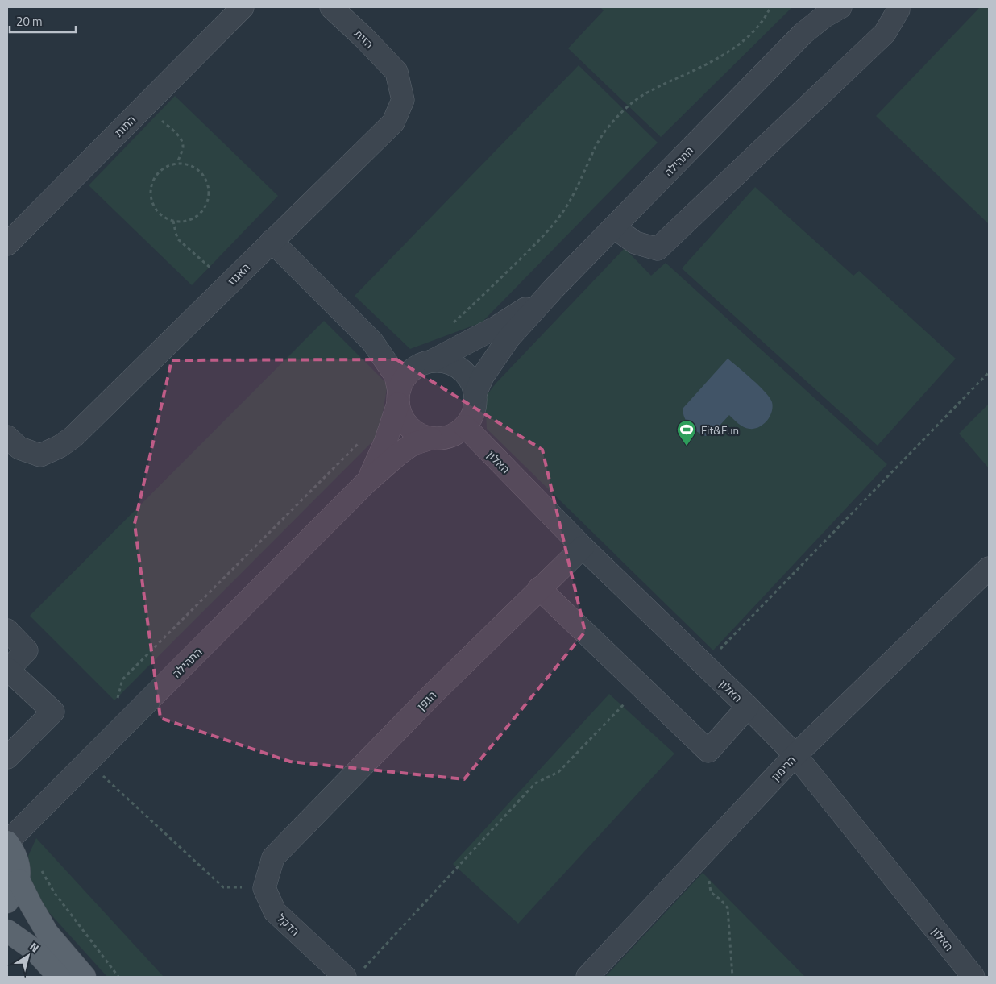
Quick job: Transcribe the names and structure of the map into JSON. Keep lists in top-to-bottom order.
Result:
{
  "streets": {
    "street": [
      "הזית",
      "התות",
      "התהילה",
      "האגוז",
      "האלון",
      "הגפן",
      "הרימון",
      "הדקל"
    ]
  },
  "crossings": [
    ["הזית", "האגוז"],
    ["התהילה", "האלון"],
    ["האלון", "הגפן"],
    ["האלון", "הרימון"],
    ["הגפן", "הדקל"]
  ],
  "places": {
    "sports": ["Fit&Fun"]
  },
  "scale_bar": "20 m",
  "north": "top right"
}
